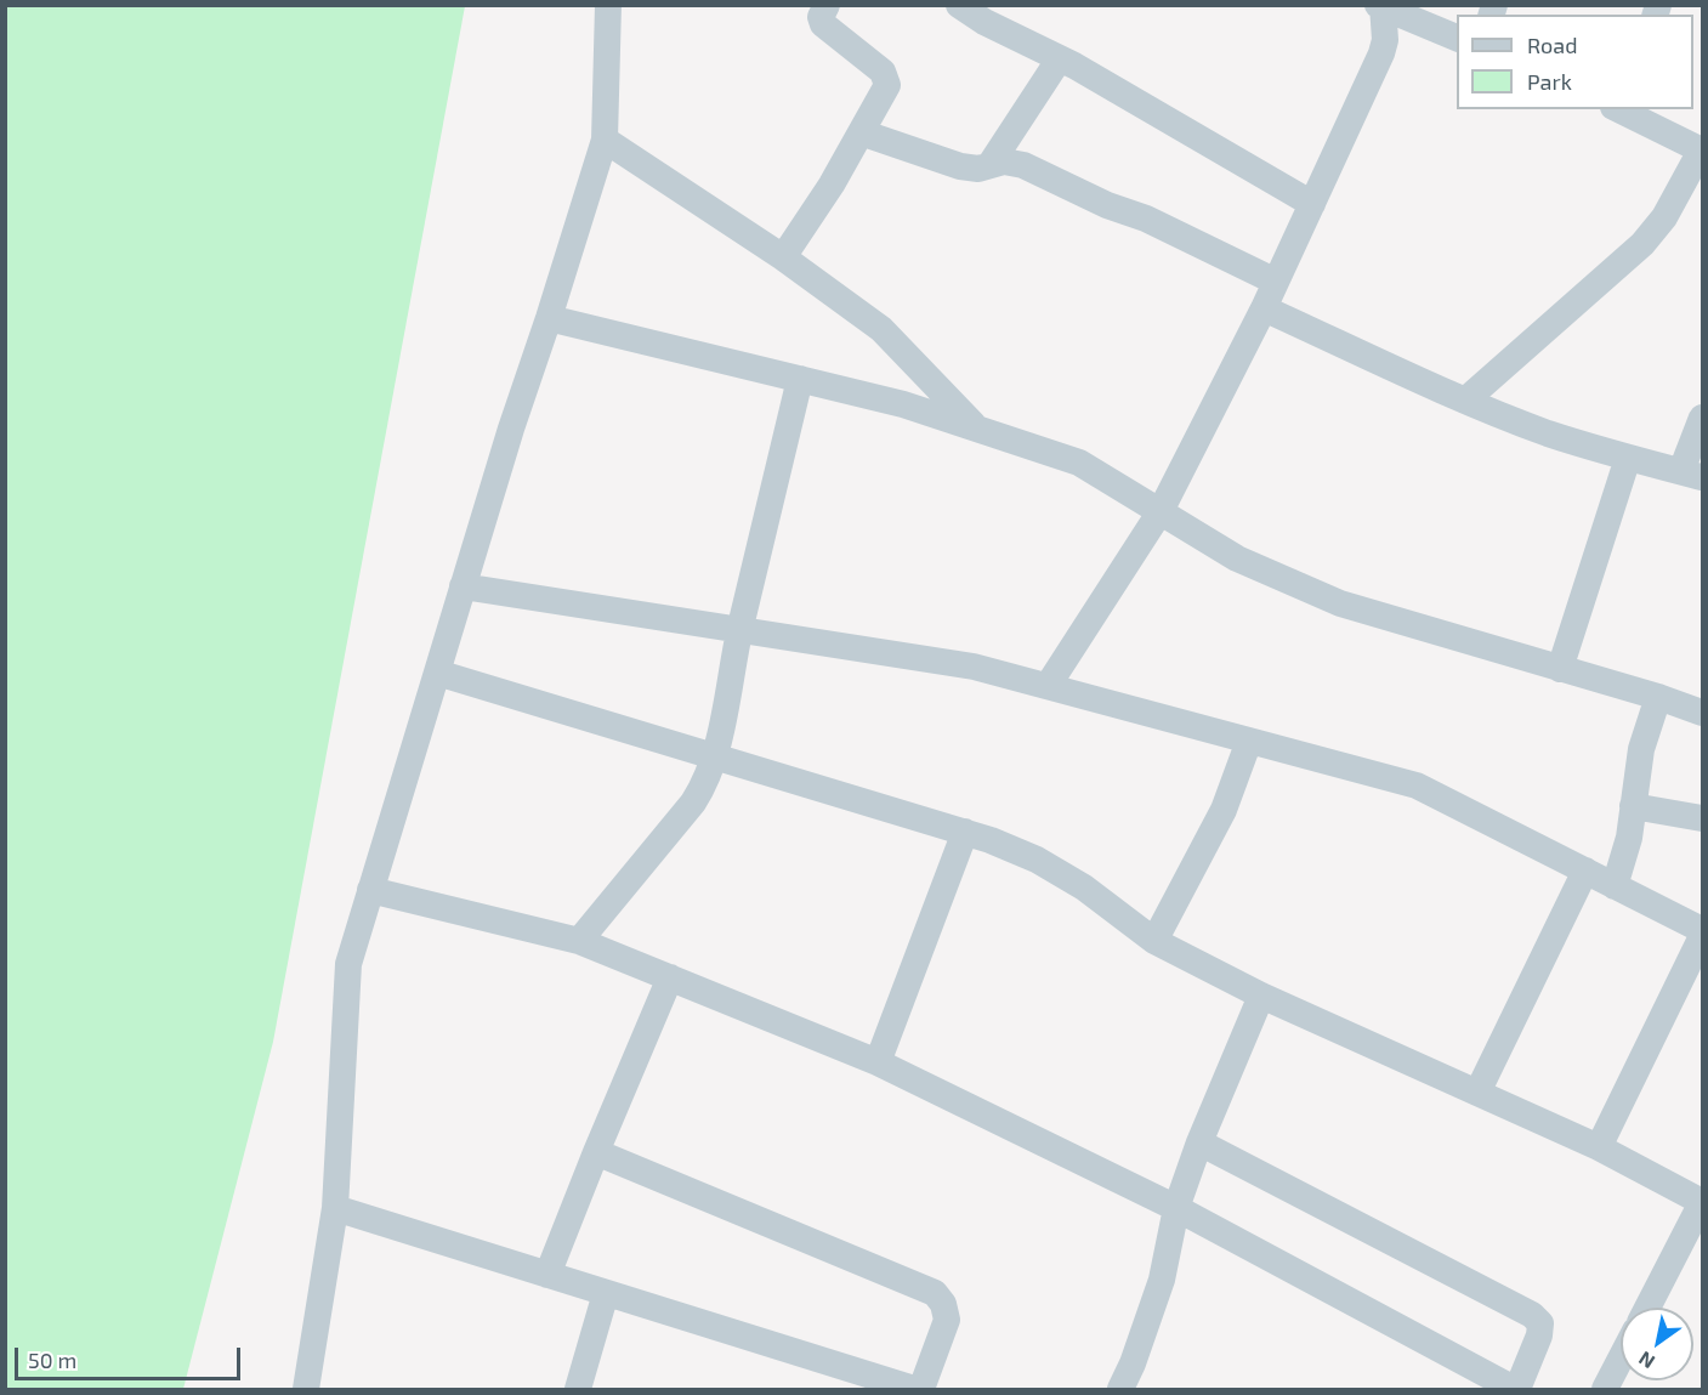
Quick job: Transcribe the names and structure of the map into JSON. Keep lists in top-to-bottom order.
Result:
{
  "legend": ["Road", "Park"],
  "scale_bar": "50 m",
  "north": "bottom left"
}
